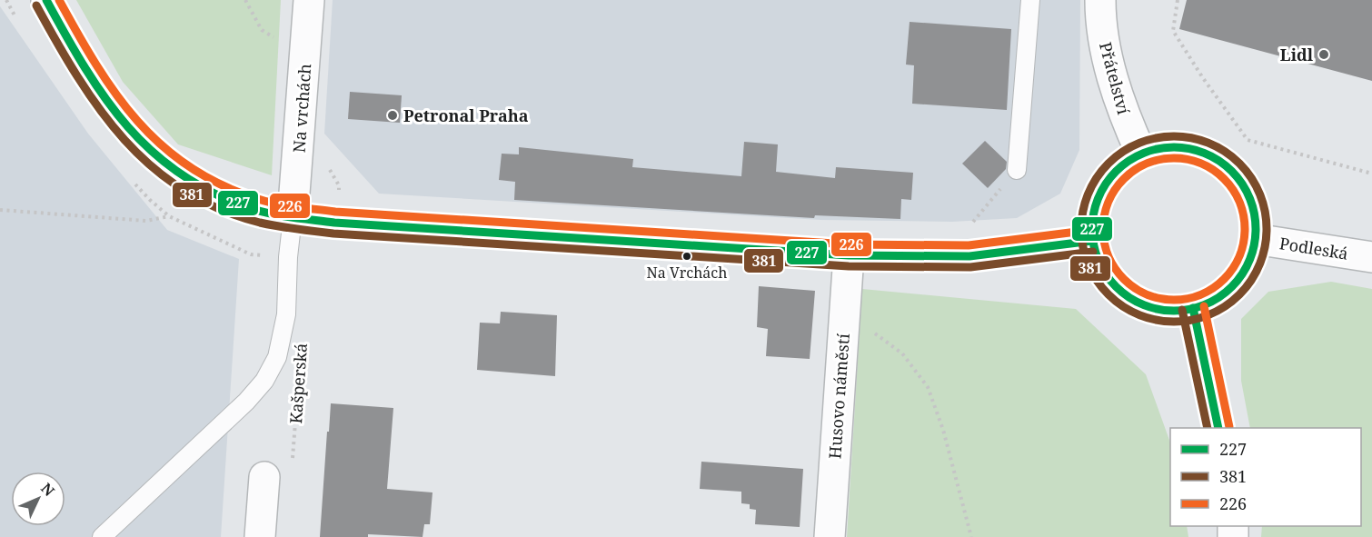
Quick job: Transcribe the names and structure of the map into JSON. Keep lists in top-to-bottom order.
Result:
{
  "streets": {
    "main road": [
      "Přátelství",
      "Na vrchách",
      "Podleská",
      "Husovo náměstí"
    ],
    "path": ["Kašperská"]
  },
  "crossings": [
    ["Přátelství", "Podleská"]
  ],
  "places": ["Lidl", "Petronal Praha", "Na Vrchách"],
  "lines": ["transit line 227", "transit line 226", "transit line 381"],
  "legend": ["227", "381", "226"],
  "north": "top right"
}
